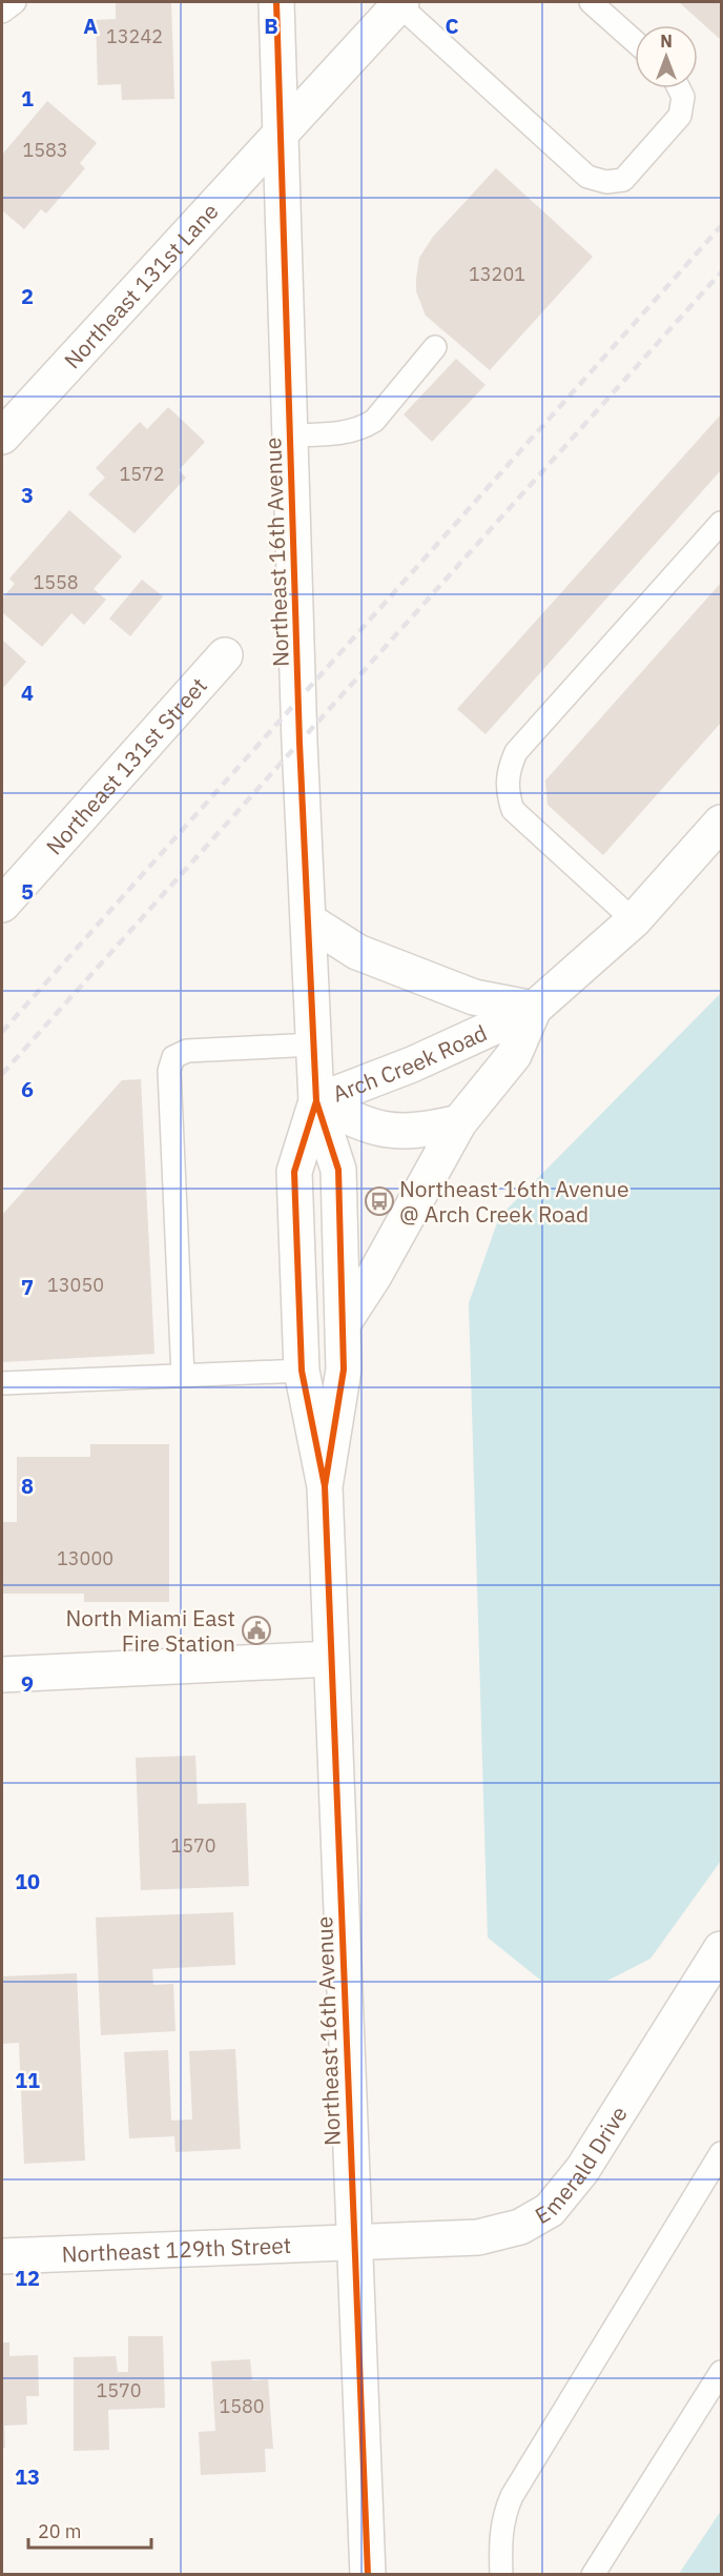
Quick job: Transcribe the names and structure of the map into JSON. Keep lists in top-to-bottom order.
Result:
{
  "streets": {
    "street": [
      "Northeast 131st Lane",
      "Northeast 16th Avenue",
      "Northeast 131st Street",
      "Arch Creek Road",
      "Emerald Drive",
      "Northeast 129th Street"
    ]
  },
  "crossings": [
    ["Northeast 131st Lane", "Northeast 16th Avenue"],
    ["Northeast 16th Avenue", "Arch Creek Road"],
    ["Northeast 16th Avenue", "Emerald Drive"],
    ["Northeast 16th Avenue", "Northeast 129th Street"],
    ["Emerald Drive", "Northeast 129th Street"]
  ],
  "places": {
    "bus stop": ["Northeast 16th Avenue @ Arch Creek Road"],
    "public building": ["North Miami East Fire Station"]
  },
  "house_numbers": [
    "13242",
    "1583",
    "13201",
    "1572",
    "1558",
    "13050",
    "13000",
    "1570",
    "1570",
    "1580"
  ],
  "scale_bar": "20 m",
  "north": "top",
  "grid": {
    "columns": ["A", "B", "C"],
    "rows": [
      "1",
      "2",
      "3",
      "4",
      "5",
      "6",
      "7",
      "8",
      "9",
      "10",
      "11",
      "12",
      "13"
    ]
  }
}
